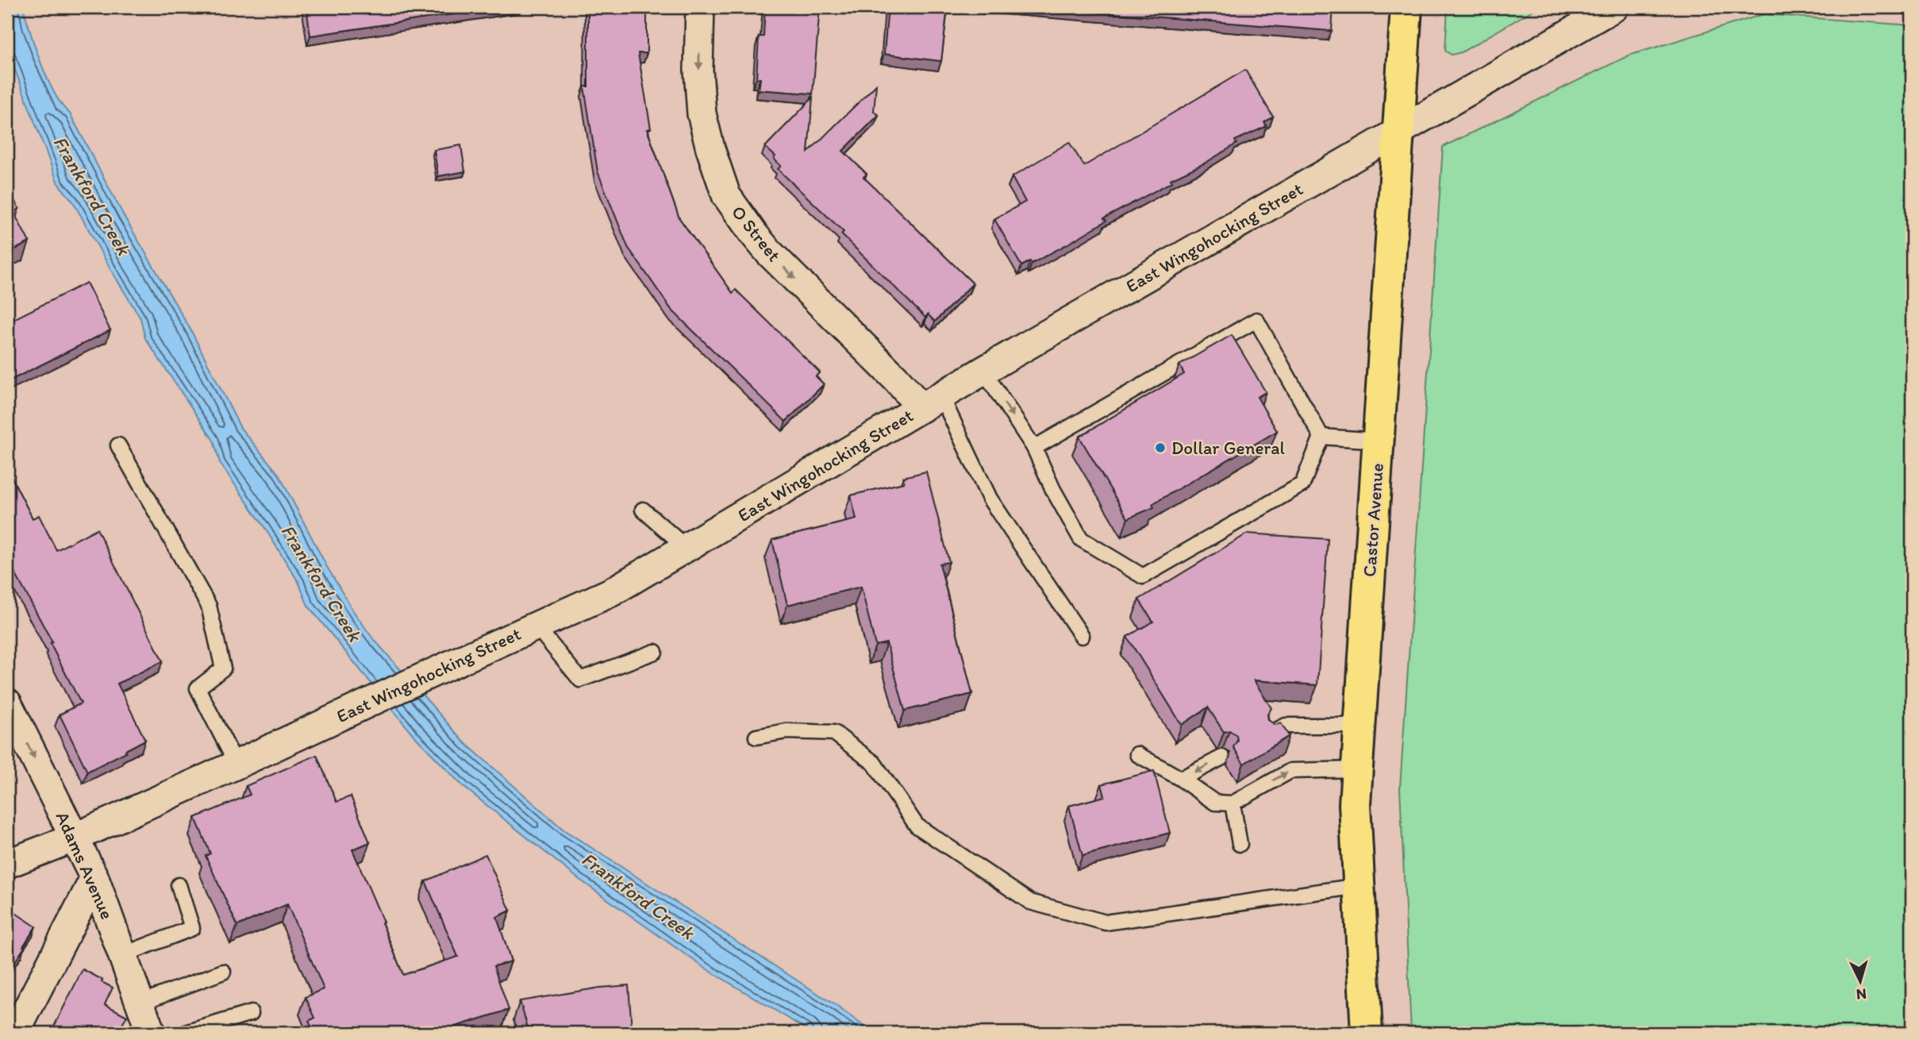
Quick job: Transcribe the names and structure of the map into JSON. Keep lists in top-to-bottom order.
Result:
{
  "streets": {
    "main road": ["Castor Avenue"],
    "street": ["O Street", "East Wingohocking Street", "Adams Avenue"]
  },
  "crossings": [
    ["O Street", "East Wingohocking Street"],
    ["East Wingohocking Street", "Castor Avenue"],
    ["East Wingohocking Street", "Adams Avenue"]
  ],
  "one_way": ["O Street", "Adams Avenue"],
  "water": ["Frankford Creek"],
  "places": ["Dollar General"],
  "north": "bottom"
}
